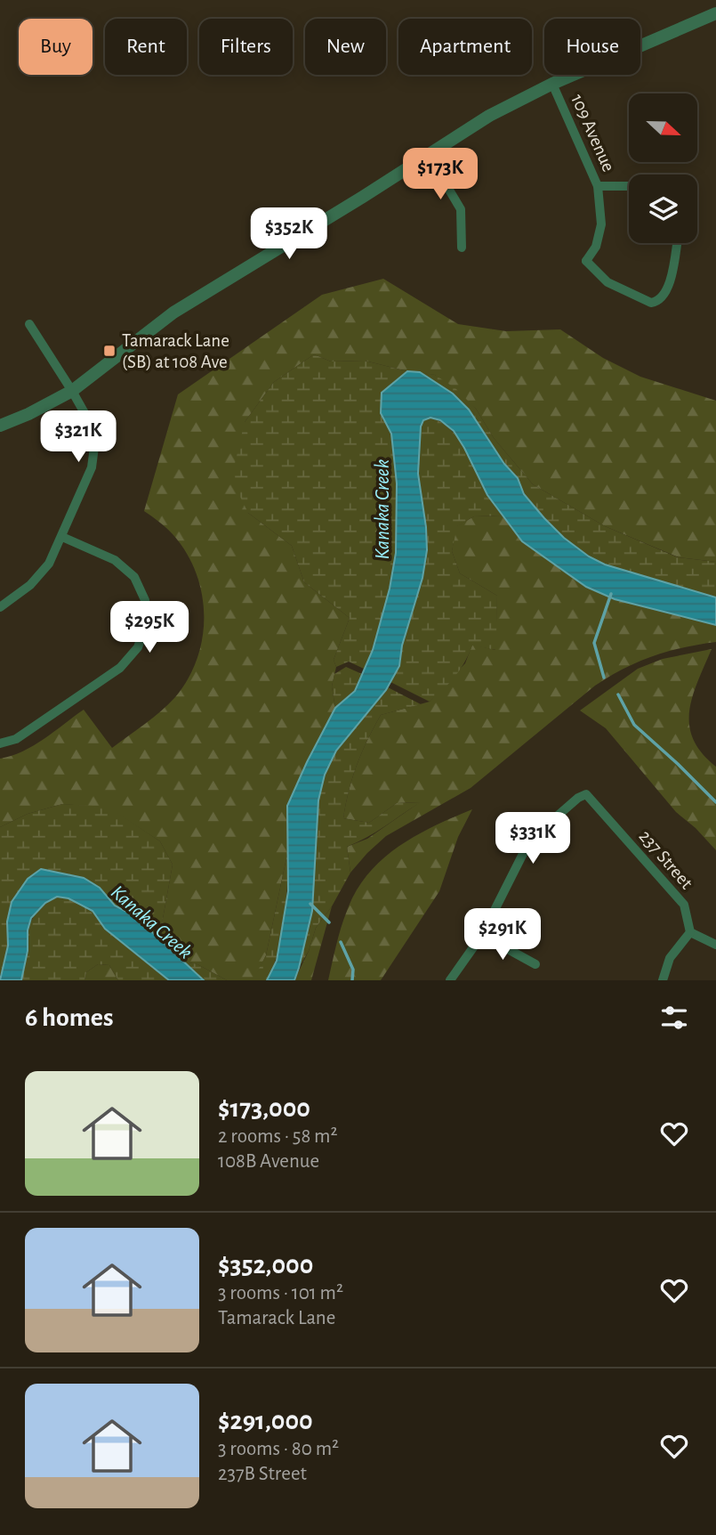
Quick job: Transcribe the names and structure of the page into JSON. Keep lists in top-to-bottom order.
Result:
{
  "streets": {
    "street": ["109 Avenue", "237 Street"]
  },
  "water": ["Kanaka Creek"],
  "places": {
    "transit": ["Tamarack Lane (SB) at 108 Ave"]
  },
  "north": "right",
  "page": {
    "chip": [
      "Buy",
      "Rent",
      "Filters",
      "New",
      "Apartment",
      "House"
    ],
    "price": [
      "$173K",
      "$352K",
      "$321K",
      "$295K",
      "$331K",
      "$291K"
    ],
    "heading": "6 homes",
    "list": [
      {
        "name": "$173,000",
        "note": "2 rooms · 58 m² · 108B Avenue"
      },
      {
        "name": "$352,000",
        "note": "3 rooms · 101 m² · Tamarack Lane"
      },
      {
        "name": "$291,000",
        "note": "3 rooms · 80 m² · 237B Street"
      }
    ]
  }
}
